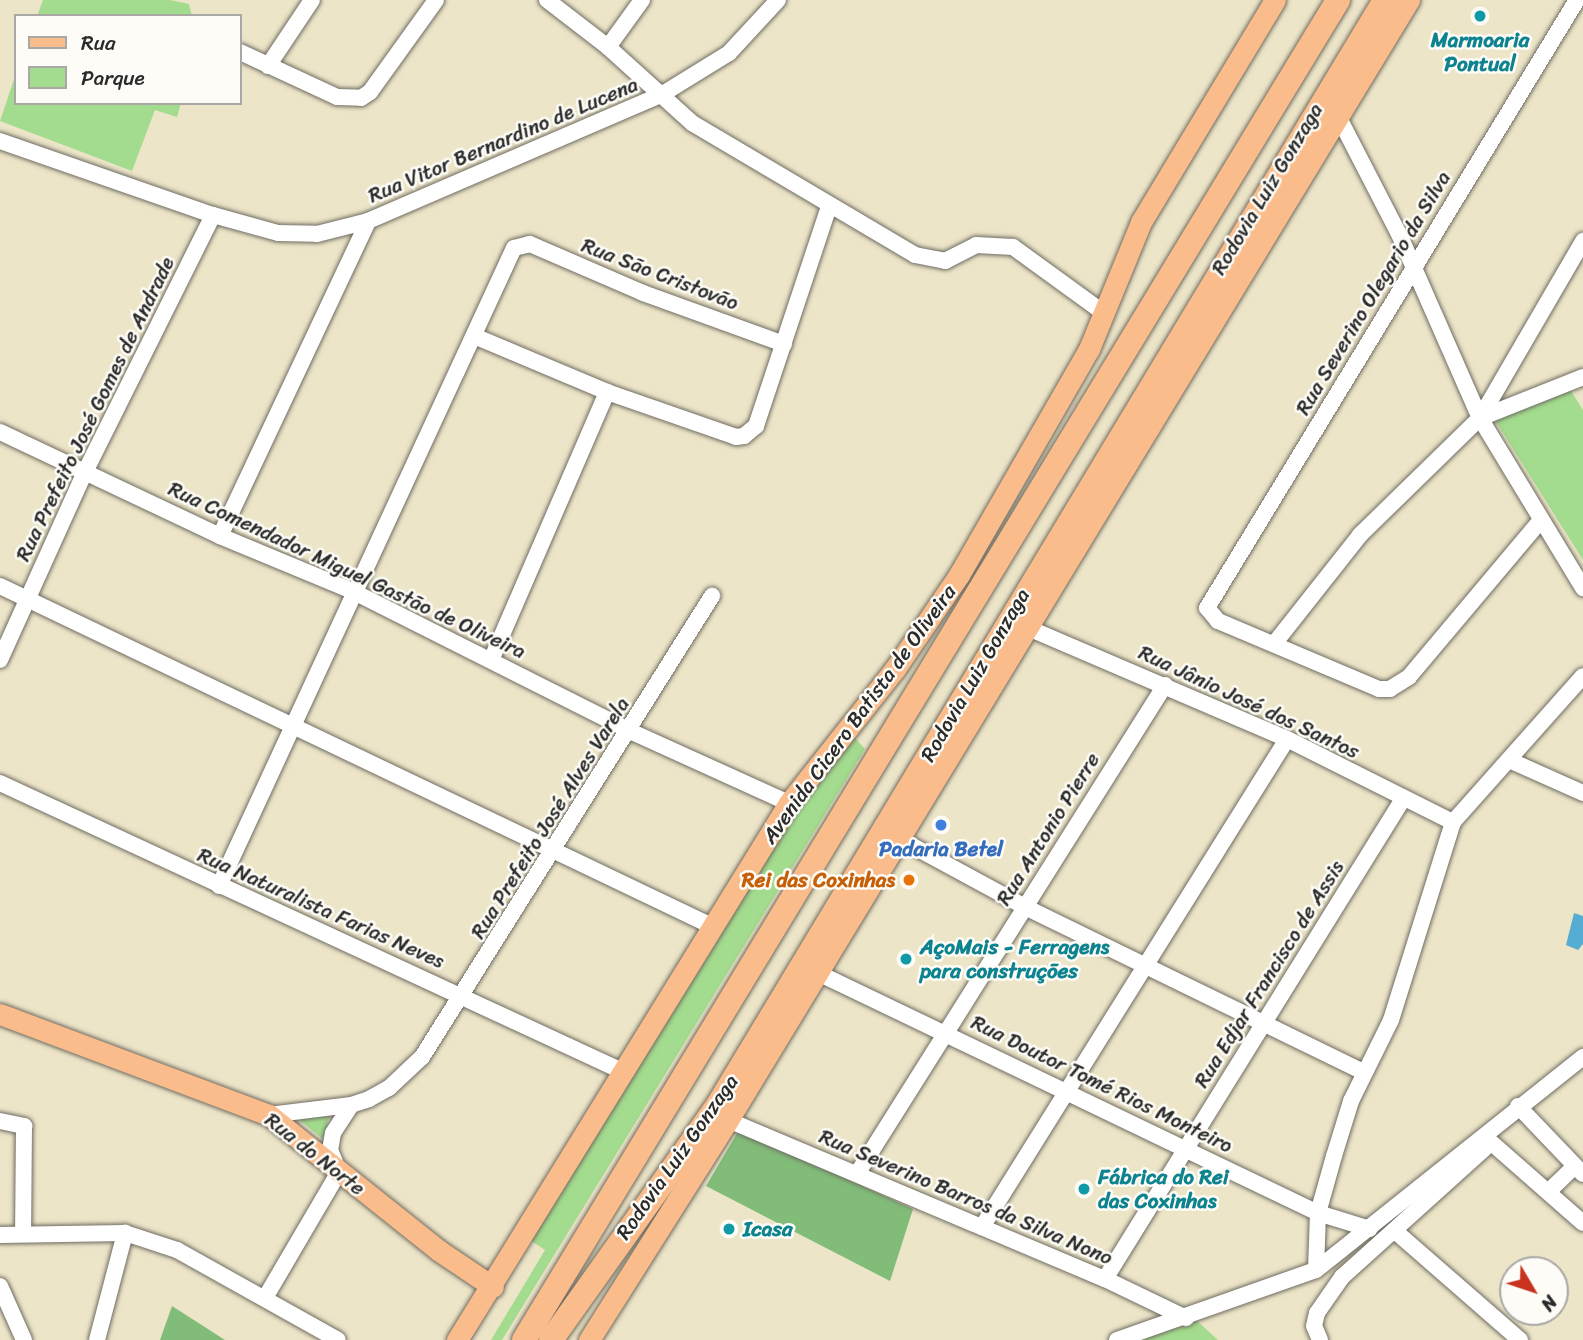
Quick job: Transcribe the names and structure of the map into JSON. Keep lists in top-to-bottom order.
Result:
{
  "streets": {
    "highway": ["Rodovia Luiz Gonzaga"],
    "main road": ["Avenida Cicero Batista de Oliveira", "Rua do Norte"],
    "street": [
      "Rua Vitor Bernardino de Lucena",
      "Rua São Cristovão",
      "Rua Severino Olegario da Silva",
      "Rua Prefeito José Gomes de Andrade",
      "Rua Comendador Miguel Gastão de Oliveira",
      "Rua Jânio José dos Santos",
      "Rua Prefeito José Alves Varela",
      "Rua Antonio Pierre",
      "Rua Naturalista Farias Neves",
      "Rua Edjar Francisco de Assis",
      "Rua Doutor Tomé Rios Monteiro",
      "Rua Severino Barros da Silva Nono"
    ]
  },
  "crossings": [
    ["Rua Vitor Bernardino de Lucena", "Rua Prefeito José Gomes de Andrade"],
    ["Rua Prefeito José Gomes de Andrade", "Rua Comendador Miguel Gastão de Oliveira"],
    ["Rua Comendador Miguel Gastão de Oliveira", "Avenida Cicero Batista de Oliveira"],
    ["Rua Comendador Miguel Gastão de Oliveira", "Rua Prefeito José Alves Varela"],
    ["Rua Jânio José dos Santos", "Rua Antonio Pierre"],
    ["Rua Jânio José dos Santos", "Rua Edjar Francisco de Assis"],
    ["Avenida Cicero Batista de Oliveira", "Rua Naturalista Farias Neves"],
    ["Avenida Cicero Batista de Oliveira", "Rua do Norte"],
    ["Rua Prefeito José Alves Varela", "Rua Naturalista Farias Neves"],
    ["Rua Prefeito José Alves Varela", "Rua do Norte"],
    ["Rua Antonio Pierre", "Rua Doutor Tomé Rios Monteiro"],
    ["Rua Antonio Pierre", "Rua Severino Barros da Silva Nono"],
    ["Rua Edjar Francisco de Assis", "Rua Doutor Tomé Rios Monteiro"],
    ["Rua Edjar Francisco de Assis", "Rua Severino Barros da Silva Nono"]
  ],
  "places": [
    "Marmoaria Pontual",
    "Padaria Betel",
    "Rei das Coxinhas",
    "AçoMais - Ferragens para construções",
    "Fábrica do Rei das Coxinhas",
    "Icasa"
  ],
  "legend": ["Rua", "Parque"],
  "north": "bottom right"
}
